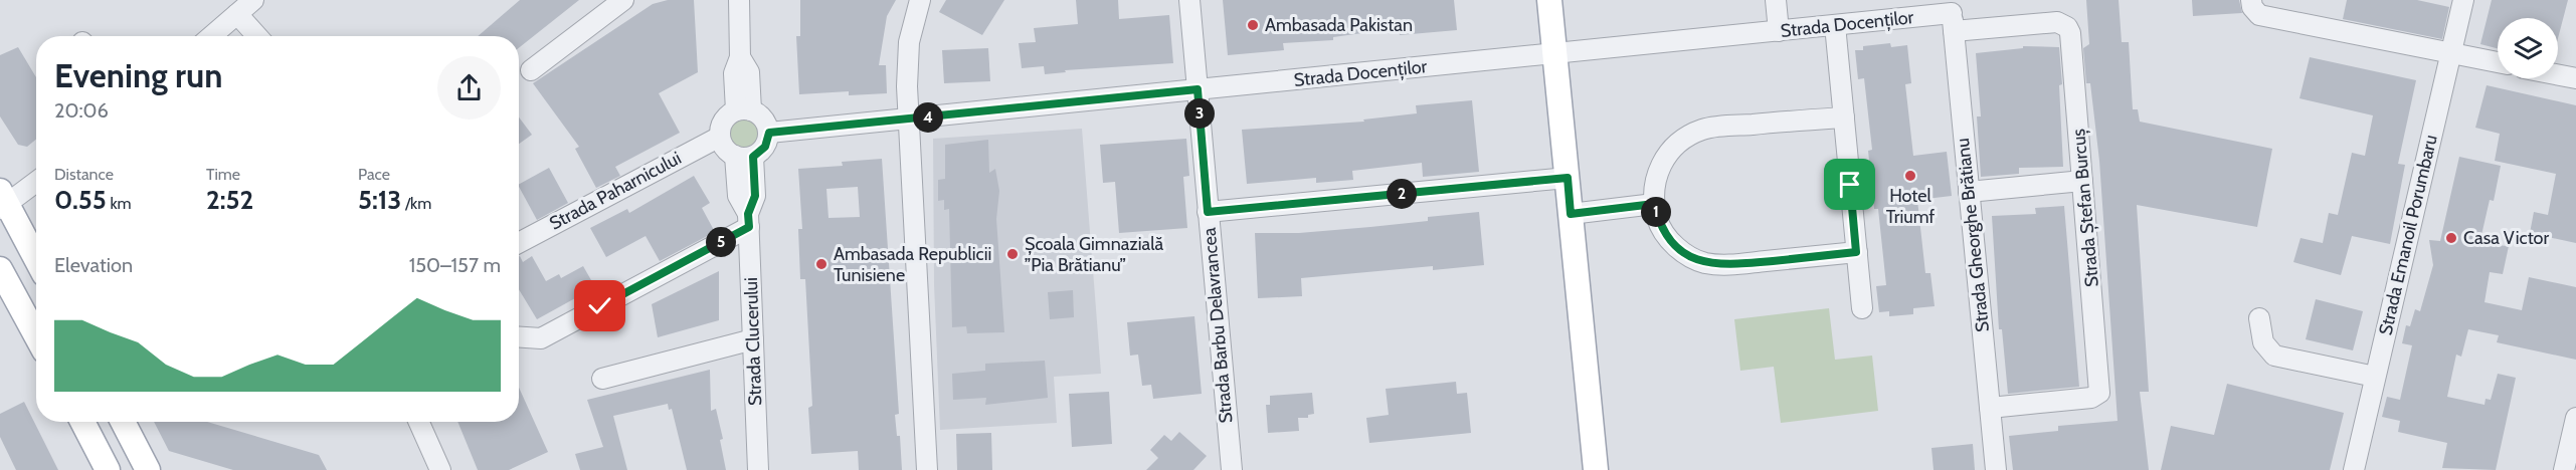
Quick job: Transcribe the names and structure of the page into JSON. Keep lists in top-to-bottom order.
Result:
{
  "streets": {
    "street": [
      "Strada Docenților",
      "Strada Paharnicului",
      "Strada Ștefan Burcuș",
      "Strada Gheorghe Brătianu",
      "Strada Emanoil Porumbaru",
      "Strada Barbu Delavrancea",
      "Strada Clucerului"
    ]
  },
  "crossings": [
    ["Strada Docenților", "Strada Paharnicului"],
    ["Strada Docenților", "Strada Ștefan Burcuș"],
    ["Strada Docenților", "Strada Gheorghe Brătianu"],
    ["Strada Docenților", "Strada Barbu Delavrancea"],
    ["Strada Docenților", "Strada Clucerului"],
    ["Strada Paharnicului", "Strada Clucerului"],
    ["Strada Ștefan Burcuș", "Strada Gheorghe Brătianu"]
  ],
  "places": [
    "Ambasada Pakistan",
    "Hotel Triumf",
    "Casa Victor",
    "Școala Gimnazială ”Pia Brătianu”",
    "Ambasada Republicii Tunisiene"
  ],
  "page": {
    "heading": ["Evening run", "20:06"],
    "pins": [
      "3",
      "4",
      "2",
      "1",
      "5"
    ],
    "stats": [
      ["Distance", "0.55 km"],
      ["Time", "2:52"],
      ["Pace", "5:13 /km"]
    ],
    "chart": ["Elevation", "150–157 m"]
  }
}
